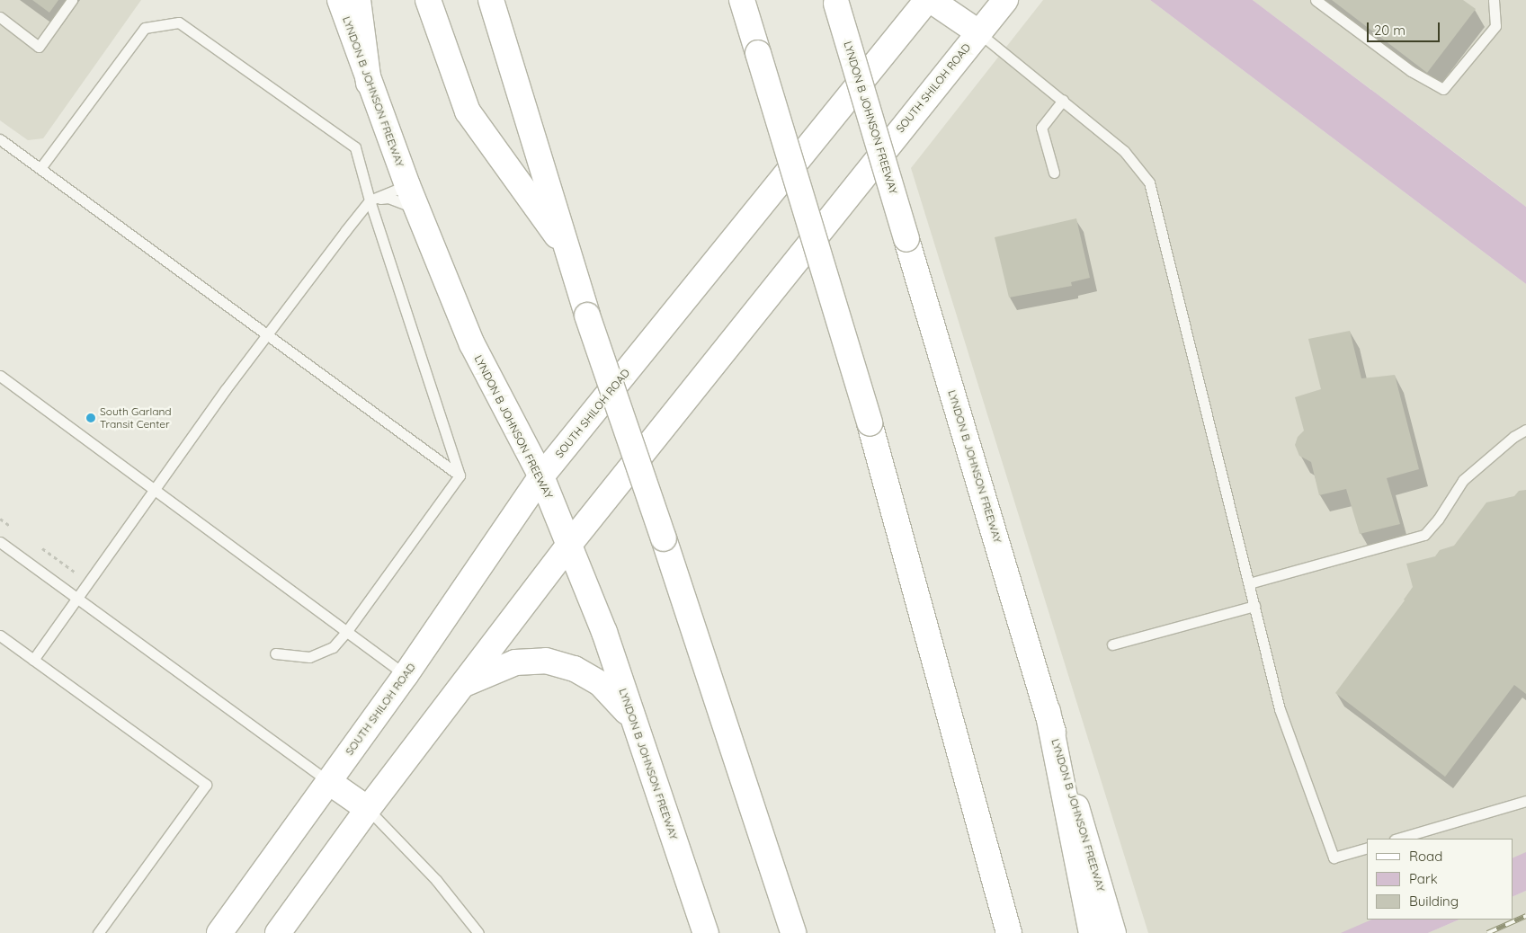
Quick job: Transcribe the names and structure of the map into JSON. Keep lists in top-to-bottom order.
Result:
{
  "streets": {
    "main road": ["SOUTH SHILOH ROAD", "LYNDON B JOHNSON FREEWAY"]
  },
  "crossings": [
    ["SOUTH SHILOH ROAD", "LYNDON B JOHNSON FREEWAY"]
  ],
  "places": ["South Garland Transit Center"],
  "legend": ["Road", "Park", "Building"],
  "scale_bar": "20 m"
}
